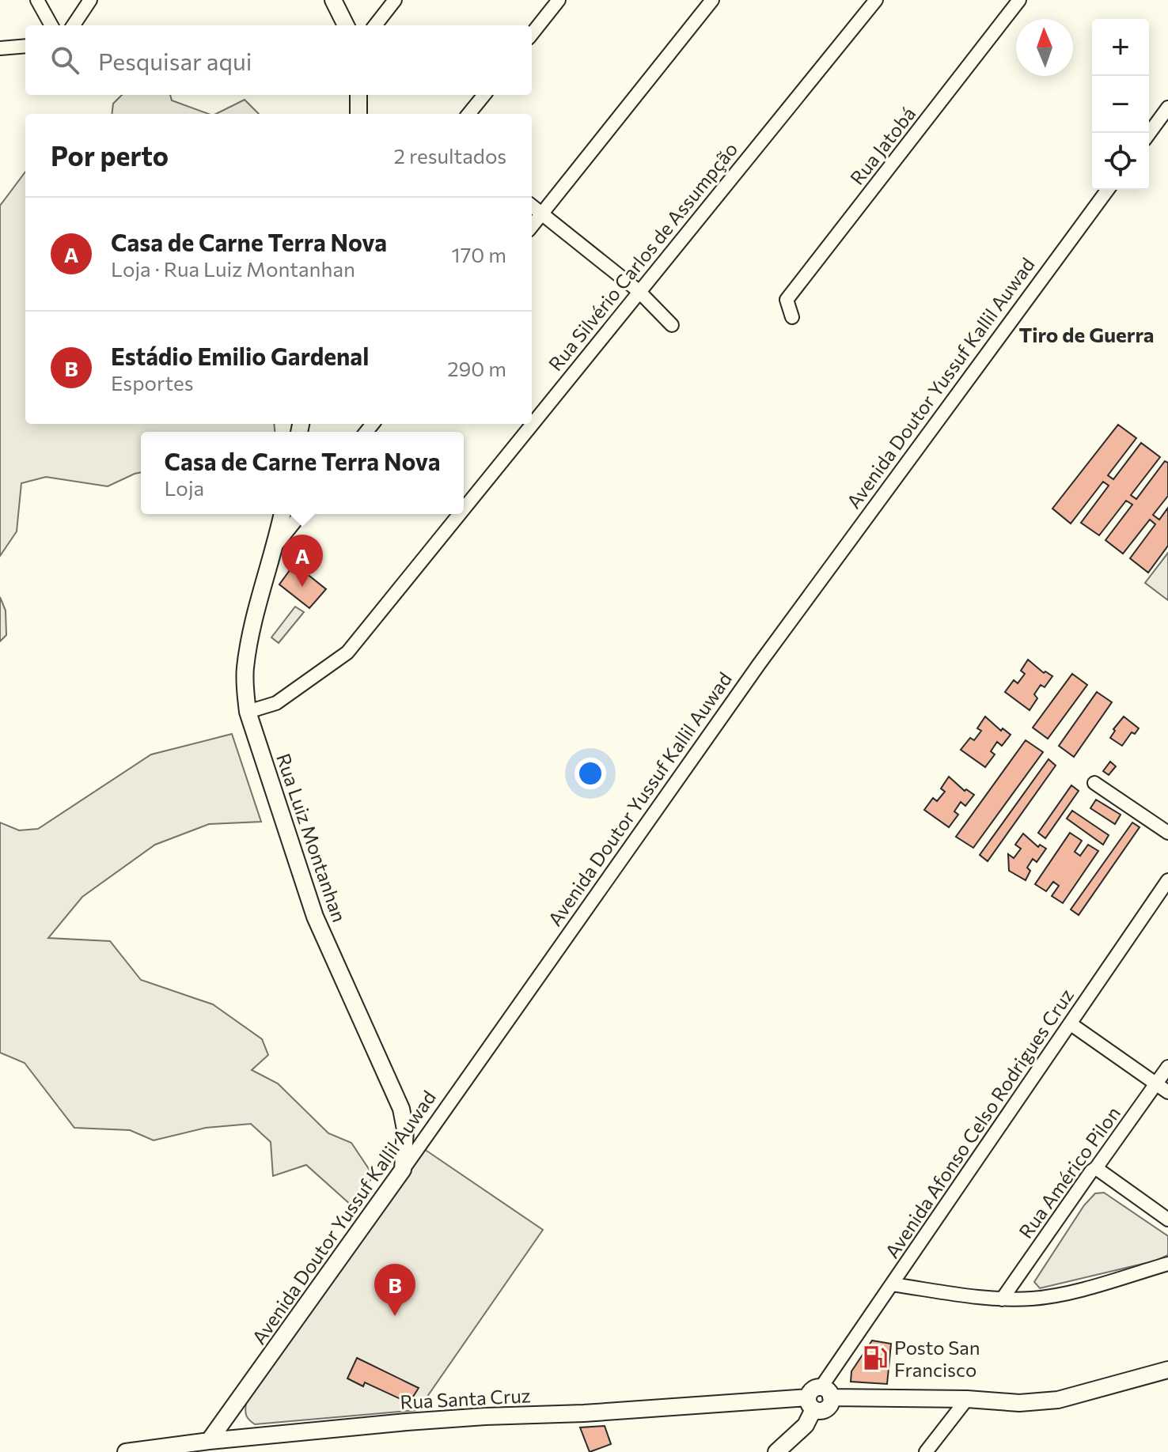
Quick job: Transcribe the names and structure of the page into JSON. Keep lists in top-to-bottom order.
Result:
{
  "streets": {
    "street": [
      "Rua Jatobá",
      "Rua Silvério Carlos de Assumpção",
      "Avenida Doutor Yussuf Kallil Auwad",
      "Rua Luiz Montanhan",
      "Avenida Afonso Celso Rodrigues Cruz",
      "Rua Américo Pilon",
      "Rua Santa Cruz"
    ]
  },
  "crossings": [
    ["Rua Silvério Carlos de Assumpção", "Rua Luiz Montanhan"],
    ["Avenida Doutor Yussuf Kallil Auwad", "Rua Luiz Montanhan"],
    ["Avenida Doutor Yussuf Kallil Auwad", "Rua Santa Cruz"],
    ["Avenida Afonso Celso Rodrigues Cruz", "Rua Santa Cruz"]
  ],
  "districts": ["Tiro de Guerra"],
  "places": {
    "fuel station": ["Posto San Francisco"]
  },
  "north": "top",
  "page": {
    "map_buttons": ["+", "−"],
    "search": "Pesquisar aqui",
    "heading": ["Por perto", "2 resultados"],
    "list": [
      {
        "mark": "A",
        "name": "Casa de Carne Terra Nova",
        "note": "Loja · Rua Luiz Montanhan",
        "value": "170 m"
      },
      {
        "mark": "B",
        "name": "Estádio Emilio Gardenal",
        "note": "Esportes",
        "value": "290 m"
      }
    ],
    "popup": ["Casa de Carne Terra Nova", "Loja"],
    "pins": ["A", "B"]
  }
}
